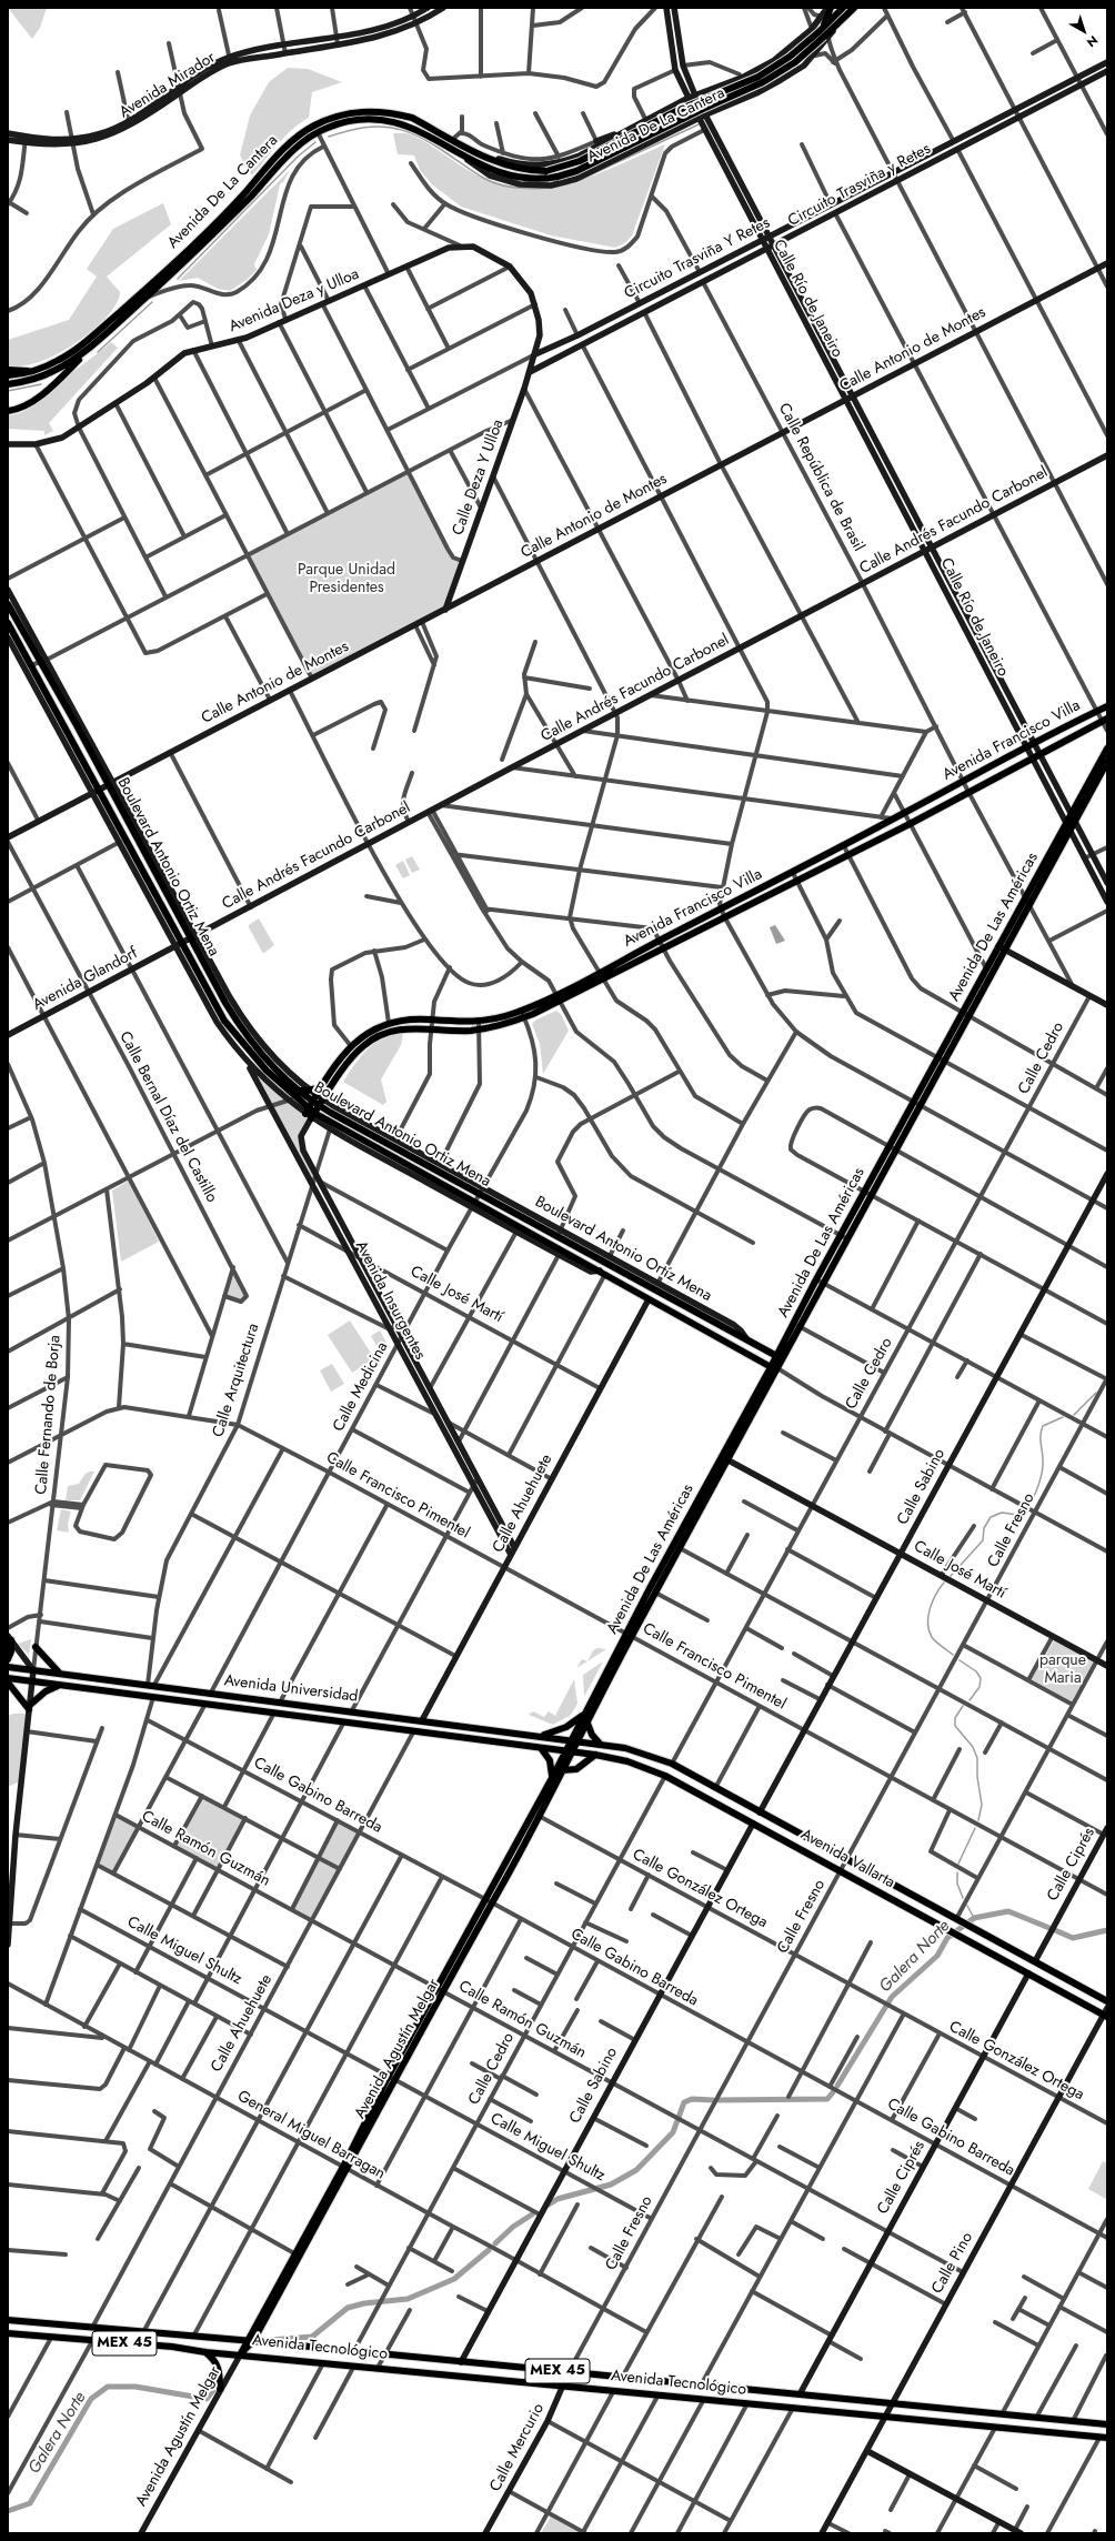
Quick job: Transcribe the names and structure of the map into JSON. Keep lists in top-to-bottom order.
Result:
{
  "streets": {
    "main road": [
      "Avenida De La Cantera",
      "Avenida Francisco Villa",
      "Boulevard Antonio Ortiz Mena",
      "Avenida De Las Américas",
      "Avenida Universidad",
      "Avenida Vallarta",
      "Avenida Agustín Melgar",
      "MEX 45",
      "Avenida Tecnológico"
    ],
    "street": [
      "Avenida Mirador",
      "Circuito Trasviña y Retes",
      "Circuito Trasviña Y Retes",
      "Calle Río de Janeiro",
      "Avenida Deza y Ulloa",
      "Calle Antonio de Montes",
      "Calle Deza Y Ulloa",
      "Calle República de Brasil",
      "Calle Andrés Facundo Carbonel",
      "Avenida Glandorf",
      "Calle Cedro",
      "Calle Bernal Díaz del Castillo",
      "Boulevard Antonio Ortíz Mena",
      "Calle José Martí",
      "Avenida Insurgentes",
      "Calle Arquitectura",
      "Calle Medicina",
      "Calle Fernando de Borja",
      "Calle Sabino",
      "Calle Francisco Pimentel",
      "Calle Ahuehuete",
      "Calle Fresno",
      "Calle Gabino Barreda",
      "Calle Ramón Guzmán",
      "Calle Ciprés",
      "Calle González Ortega",
      "Calle Miguel Shultz",
      "General Miguel Barragan",
      "Calle Pino",
      "Calle Mercurio"
    ]
  },
  "crossings": [
    ["Avenida De La Cantera", "Calle Río de Janeiro"],
    ["Circuito Trasviña y Retes", "Calle Río de Janeiro"],
    ["Circuito Trasviña y Retes", "Calle Deza Y Ulloa"],
    ["Circuito Trasviña y Retes", "Calle República de Brasil"],
    ["Circuito Trasviña Y Retes", "Calle Río de Janeiro"],
    ["Circuito Trasviña Y Retes", "Calle Deza Y Ulloa"],
    ["Calle Río de Janeiro", "Calle Antonio de Montes"],
    ["Calle Río de Janeiro", "Calle Andrés Facundo Carbonel"],
    ["Calle Río de Janeiro", "Avenida Francisco Villa"],
    ["Calle Río de Janeiro", "Avenida De Las Américas"],
    ["Calle Antonio de Montes", "Calle Deza Y Ulloa"],
    ["Calle Antonio de Montes", "Calle República de Brasil"],
    ["Calle Antonio de Montes", "Boulevard Antonio Ortiz Mena"],
    ["Calle República de Brasil", "Calle Andrés Facundo Carbonel"],
    ["Calle República de Brasil", "Avenida Francisco Villa"],
    ["Calle República de Brasil", "Avenida De Las Américas"],
    ["Calle Andrés Facundo Carbonel", "Boulevard Antonio Ortiz Mena"],
    ["Calle Andrés Facundo Carbonel", "Avenida Glandorf"],
    ["Avenida Francisco Villa", "Boulevard Antonio Ortiz Mena"],
    ["Avenida Francisco Villa", "Avenida Insurgentes"],
    ["Avenida Francisco Villa", "Calle Medicina"],
    ["Boulevard Antonio Ortiz Mena", "Avenida De Las Américas"],
    ["Boulevard Antonio Ortiz Mena", "Boulevard Antonio Ortíz Mena"],
    ["Boulevard Antonio Ortiz Mena", "Avenida Insurgentes"],
    ["Boulevard Antonio Ortiz Mena", "Calle Medicina"],
    ["Boulevard Antonio Ortiz Mena", "Calle Ahuehuete"],
    ["Avenida De Las Américas", "Calle José Martí"],
    ["Avenida De Las Américas", "Calle Francisco Pimentel"],
    ["Avenida De Las Américas", "Avenida Universidad"],
    ["Avenida De Las Américas", "Avenida Vallarta"],
    ["Avenida De Las Américas", "Avenida Agustín Melgar"],
    ["Avenida Glandorf", "Calle Bernal Díaz del Castillo"],
    ["Calle Cedro", "Calle José Martí"],
    ["Calle Cedro", "Calle Francisco Pimentel"],
    ["Calle Cedro", "Calle Gabino Barreda"],
    ["Calle Cedro", "Calle Ramón Guzmán"],
    ["Calle Cedro", "Avenida Vallarta"],
    ["Calle Cedro", "Calle González Ortega"],
    ["Calle Cedro", "Calle Miguel Shultz"],
    ["Calle Cedro", "General Miguel Barragan"],
    ["Calle Cedro", "Avenida Tecnológico"],
    ["Calle José Martí", "Avenida Insurgentes"],
    ["Calle José Martí", "Calle Arquitectura"],
    ["Calle José Martí", "Calle Medicina"],
    ["Calle José Martí", "Calle Sabino"],
    ["Calle José Martí", "Calle Ahuehuete"],
    ["Calle José Martí", "Calle Fresno"],
    ["Avenida Insurgentes", "Calle Arquitectura"],
    ["Avenida Insurgentes", "Calle Medicina"],
    ["Avenida Insurgentes", "Calle Ahuehuete"],
    ["Calle Arquitectura", "Calle Francisco Pimentel"],
    ["Calle Arquitectura", "Avenida Universidad"],
    ["Calle Medicina", "Calle Francisco Pimentel"],
    ["Calle Medicina", "Avenida Universidad"],
    ["Calle Fernando de Borja", "Avenida Universidad"],
    ["Calle Sabino", "Calle Francisco Pimentel"],
    ["Calle Sabino", "Calle Gabino Barreda"],
    ["Calle Sabino", "Calle Ramón Guzmán"],
    ["Calle Sabino", "Avenida Vallarta"],
    ["Calle Sabino", "Calle González Ortega"],
    ["Calle Sabino", "Calle Miguel Shultz"],
    ["Calle Sabino", "General Miguel Barragan"],
    ["Calle Sabino", "Avenida Tecnológico"],
    ["Calle Francisco Pimentel", "Calle Ahuehuete"],
    ["Calle Francisco Pimentel", "Calle Fresno"],
    ["Calle Francisco Pimentel", "Calle Ciprés"],
    ["Calle Ahuehuete", "Avenida Universidad"],
    ["Calle Ahuehuete", "Calle Gabino Barreda"],
    ["Calle Ahuehuete", "Calle Ramón Guzmán"],
    ["Calle Ahuehuete", "Calle Miguel Shultz"],
    ["Calle Ahuehuete", "General Miguel Barragan"],
    ["Calle Ahuehuete", "Avenida Tecnológico"],
    ["Calle Fresno", "Calle Gabino Barreda"],
    ["Calle Fresno", "Calle Ramón Guzmán"],
    ["Calle Fresno", "Avenida Vallarta"],
    ["Calle Fresno", "Calle González Ortega"],
    ["Calle Fresno", "Calle Miguel Shultz"],
    ["Calle Fresno", "General Miguel Barragan"],
    ["Calle Fresno", "Avenida Tecnológico"],
    ["Calle Fresno", "Calle Mercurio"],
    ["Avenida Universidad", "Avenida Vallarta"],
    ["Avenida Universidad", "Avenida Agustín Melgar"],
    ["Calle Gabino Barreda", "Calle Ciprés"],
    ["Calle Gabino Barreda", "Avenida Agustín Melgar"],
    ["Calle Gabino Barreda", "Calle Pino"],
    ["Calle Ramón Guzmán", "Calle Ciprés"],
    ["Calle Ramón Guzmán", "Avenida Agustín Melgar"],
    ["Calle Ramón Guzmán", "Calle Pino"],
    ["Avenida Vallarta", "Calle Ciprés"],
    ["Avenida Vallarta", "Avenida Agustín Melgar"],
    ["Avenida Vallarta", "Calle Pino"],
    ["Calle Ciprés", "Calle González Ortega"],
    ["Calle Ciprés", "Avenida Tecnológico"],
    ["Calle González Ortega", "Avenida Agustín Melgar"],
    ["Calle González Ortega", "Calle Pino"],
    ["Calle Miguel Shultz", "Avenida Agustín Melgar"],
    ["Avenida Agustín Melgar", "General Miguel Barragan"],
    ["Avenida Agustín Melgar", "Avenida Tecnológico"],
    ["Calle Pino", "Avenida Tecnológico"],
    ["Avenida Tecnológico", "Calle Mercurio"]
  ],
  "water": ["Galera Norte"],
  "parks": ["Parque Unidad Presidentes", "parque Maria"],
  "north": "bottom right"
}
